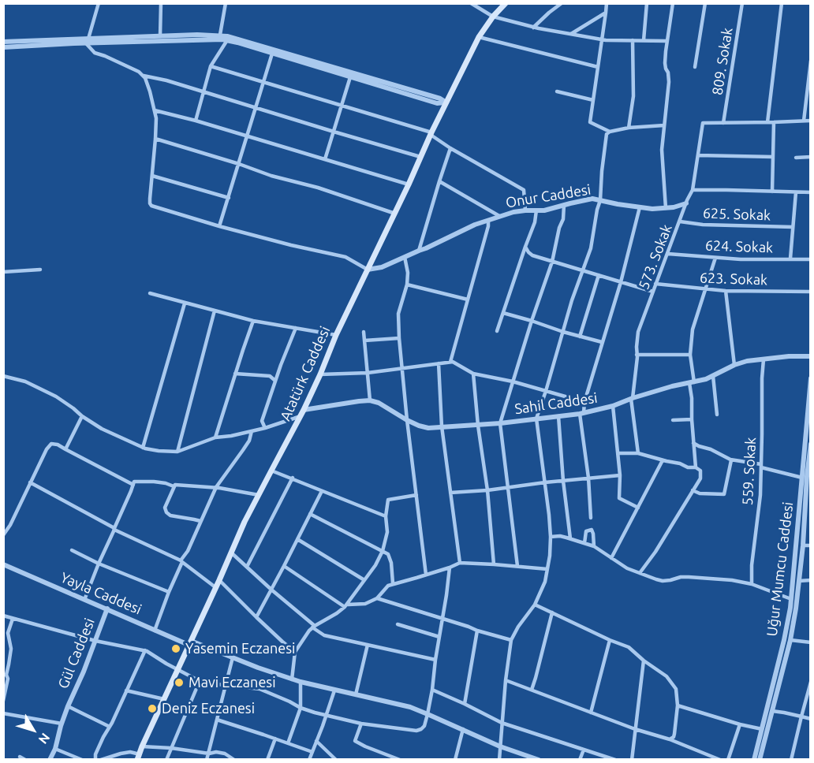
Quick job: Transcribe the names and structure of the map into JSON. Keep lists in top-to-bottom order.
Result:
{
  "streets": {
    "main road": ["Atatürk Caddesi"],
    "street": [
      "809. Sokak",
      "Onur Caddesi",
      "625. Sokak",
      "624. Sokak",
      "573. Sokak",
      "623. Sokak",
      "Sahil Caddesi",
      "559. Sokak",
      "Uğur Mumcu Caddesi",
      "Yayla Caddesi",
      "Gül Caddesi"
    ]
  },
  "crossings": [
    ["809. Sokak", "573. Sokak"],
    ["Onur Caddesi", "573. Sokak"],
    ["Onur Caddesi", "Atatürk Caddesi"],
    ["625. Sokak", "573. Sokak"],
    ["624. Sokak", "573. Sokak"],
    ["573. Sokak", "623. Sokak"],
    ["573. Sokak", "Sahil Caddesi"],
    ["Atatürk Caddesi", "Yayla Caddesi"],
    ["Sahil Caddesi", "559. Sokak"],
    ["Yayla Caddesi", "Gül Caddesi"]
  ],
  "places": ["Yasemin Eczanesi", "Mavi Eczanesi", "Deniz Eczanesi"],
  "north": "bottom right"
}
